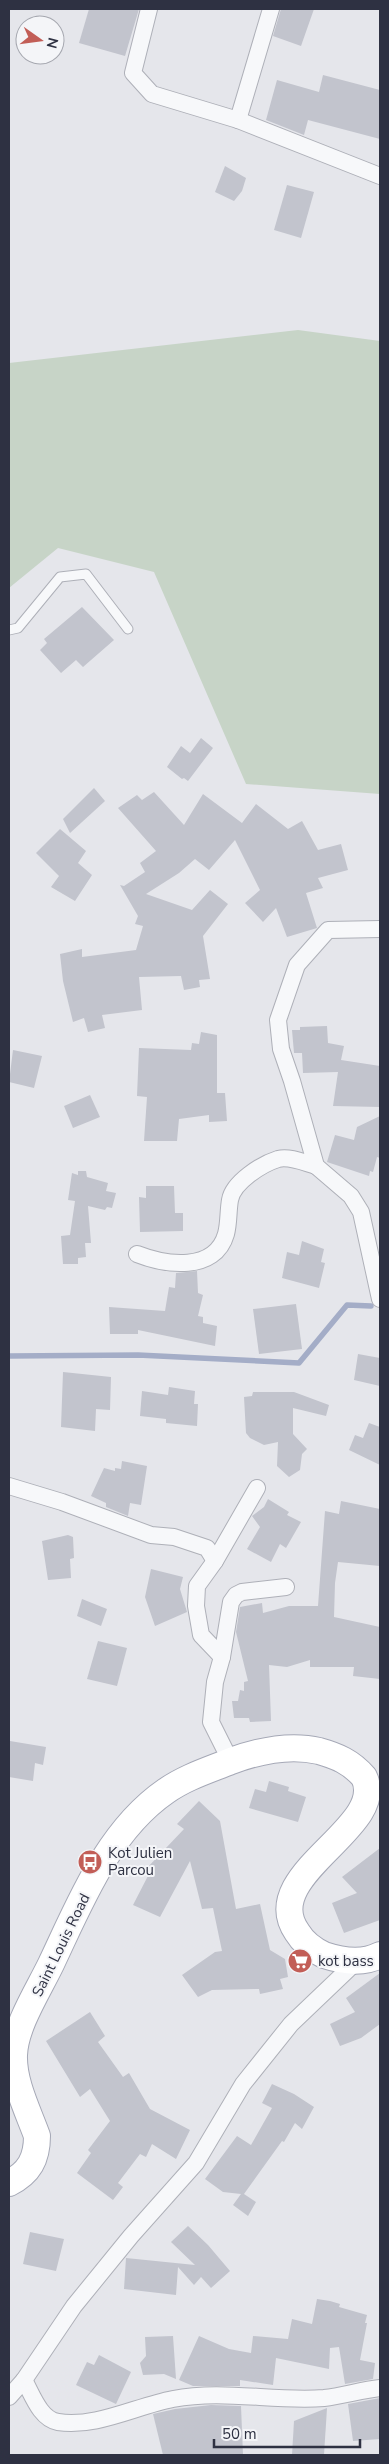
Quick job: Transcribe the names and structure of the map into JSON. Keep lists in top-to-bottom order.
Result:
{
  "streets": {
    "main road": ["Saint Louis Road"]
  },
  "places": {
    "bus stop": ["Kot Julien Parcou"],
    "supermarket": ["kot bass"]
  },
  "scale_bar": "50 m",
  "north": "right"
}
